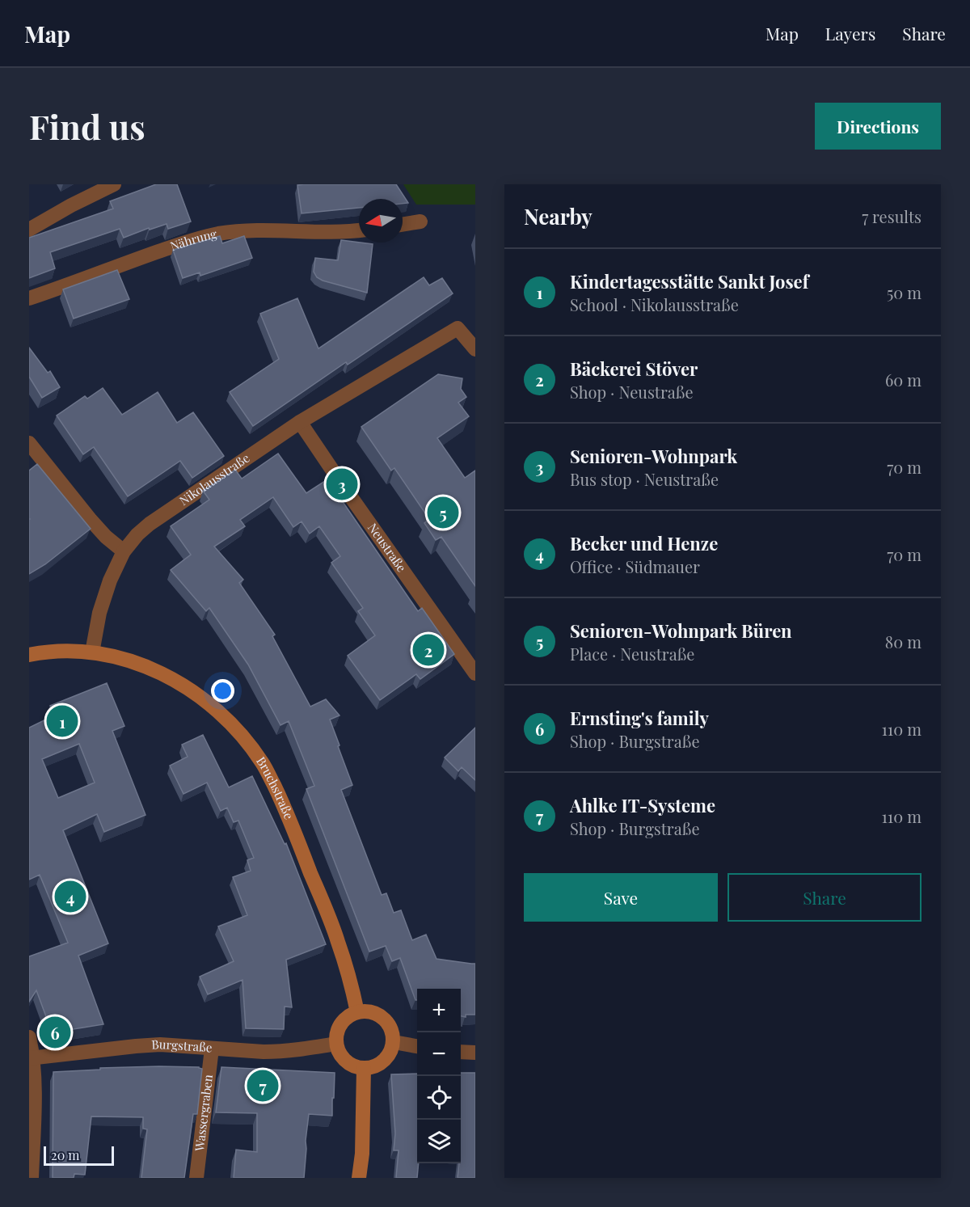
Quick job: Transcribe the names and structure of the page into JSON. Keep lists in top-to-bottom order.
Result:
{
  "streets": {
    "main road": ["Bruchstraße"],
    "street": [
      "Nährung",
      "Nikolausstraße",
      "Neustraße",
      "Burgstraße",
      "Wassergraben"
    ]
  },
  "crossings": [
    ["Nikolausstraße", "Neustraße"],
    ["Nikolausstraße", "Bruchstraße"],
    ["Bruchstraße", "Burgstraße"],
    ["Burgstraße", "Wassergraben"]
  ],
  "scale_bar": "20 m",
  "north": "left",
  "page": {
    "header": "Map",
    "nav": ["Map", "Layers", "Share"],
    "buttons": [
      "Directions",
      ["Save", "Share"]
    ],
    "title": "Find us",
    "heading": ["Nearby", "7 results"],
    "list": [
      {
        "mark": "1",
        "name": "Kindertagesstätte Sankt Josef",
        "note": "School · Nikolausstraße",
        "value": "50 m"
      },
      {
        "mark": "2",
        "name": "Bäckerei Stöver",
        "note": "Shop · Neustraße",
        "value": "60 m"
      },
      {
        "mark": "3",
        "name": "Senioren-Wohnpark",
        "note": "Bus stop · Neustraße",
        "value": "70 m"
      },
      {
        "mark": "4",
        "name": "Becker und Henze",
        "note": "Office · Südmauer",
        "value": "70 m"
      },
      {
        "mark": "5",
        "name": "Senioren-Wohnpark Büren",
        "note": "Place · Neustraße",
        "value": "80 m"
      },
      {
        "mark": "6",
        "name": "Ernsting's family",
        "note": "Shop · Burgstraße",
        "value": "110 m"
      },
      {
        "mark": "7",
        "name": "Ahlke IT-Systeme",
        "note": "Shop · Burgstraße",
        "value": "110 m"
      }
    ],
    "pins": [
      "3",
      "5",
      "2",
      "1",
      "4",
      "6",
      "7"
    ],
    "map_buttons": ["+", "−"],
    "scale": "20 m"
  }
}
